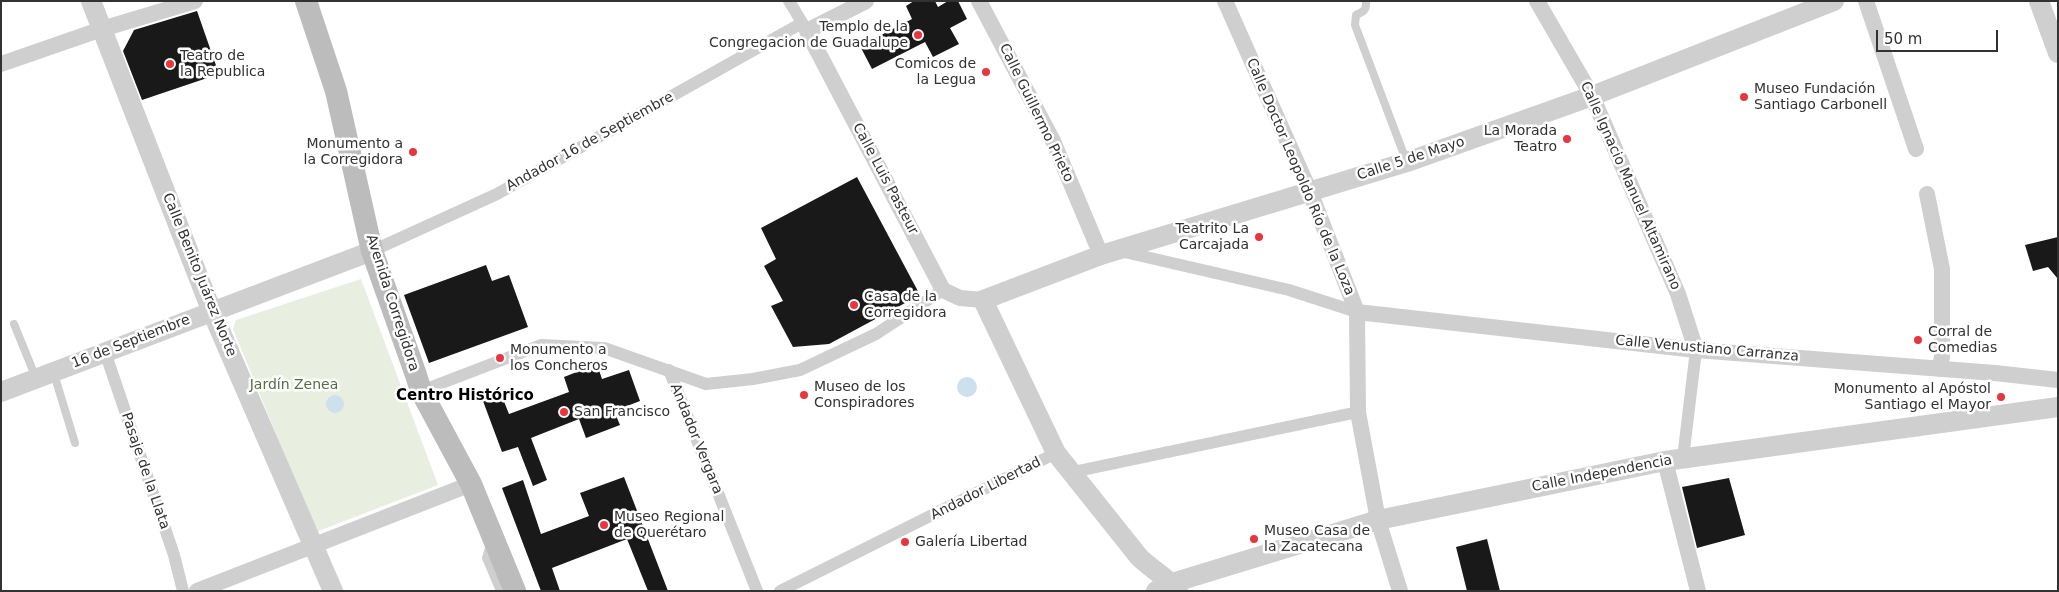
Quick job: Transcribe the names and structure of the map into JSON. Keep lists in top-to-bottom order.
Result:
{
  "streets": {
    "main road": ["Avenida Corregidora"],
    "street": [
      "Calle Guillermo Prieto",
      "Andador 16 de Septiembre",
      "Calle 5 de Mayo",
      "Calle Doctor Leopoldo Río de la Loza",
      "Calle Luis Pasteur",
      "Calle Ignacio Manuel Altamirano",
      "Calle Benito Juárez Norte",
      "16 de Septiembre",
      "Calle Venustiano Carranza",
      "Andador Vergara",
      "Pasaje de la Llata",
      "Calle Independencia",
      "Andador Libertad"
    ]
  },
  "crossings": [
    ["Calle Guillermo Prieto", "Calle 5 de Mayo"],
    ["Andador 16 de Septiembre", "Calle Luis Pasteur"],
    ["Andador 16 de Septiembre", "Avenida Corregidora"],
    ["Andador 16 de Septiembre", "16 de Septiembre"],
    ["Calle 5 de Mayo", "Calle Doctor Leopoldo Río de la Loza"],
    ["Calle 5 de Mayo", "Calle Ignacio Manuel Altamirano"],
    ["Calle Doctor Leopoldo Río de la Loza", "Calle Venustiano Carranza"],
    ["Calle Doctor Leopoldo Río de la Loza", "Calle Independencia"],
    ["Calle Ignacio Manuel Altamirano", "Calle Venustiano Carranza"],
    ["Calle Benito Juárez Norte", "16 de Septiembre"],
    ["Avenida Corregidora", "16 de Septiembre"],
    ["16 de Septiembre", "Pasaje de la Llata"]
  ],
  "districts": ["Centro Histórico"],
  "parks": ["Jardín Zenea"],
  "places": [
    "Templo de la Congregacion de Guadalupe",
    "Teatro de la Republica",
    "Comicos de la Legua",
    "Museo Fundación Santiago Carbonell",
    "La Morada Teatro",
    "Monumento a la Corregidora",
    "Teatrito La Carcajada",
    "Casa de la Corregidora",
    "Corral de Comedias",
    "Monumento a los Concheros",
    "Museo de los Conspiradores",
    "Monumento al Apóstol Santiago el Mayor",
    "San Francisco",
    "Museo Regional de Querétaro",
    "Museo Casa de la Zacatecana",
    "Galería Libertad"
  ],
  "scale_bar": "50 m"
}
